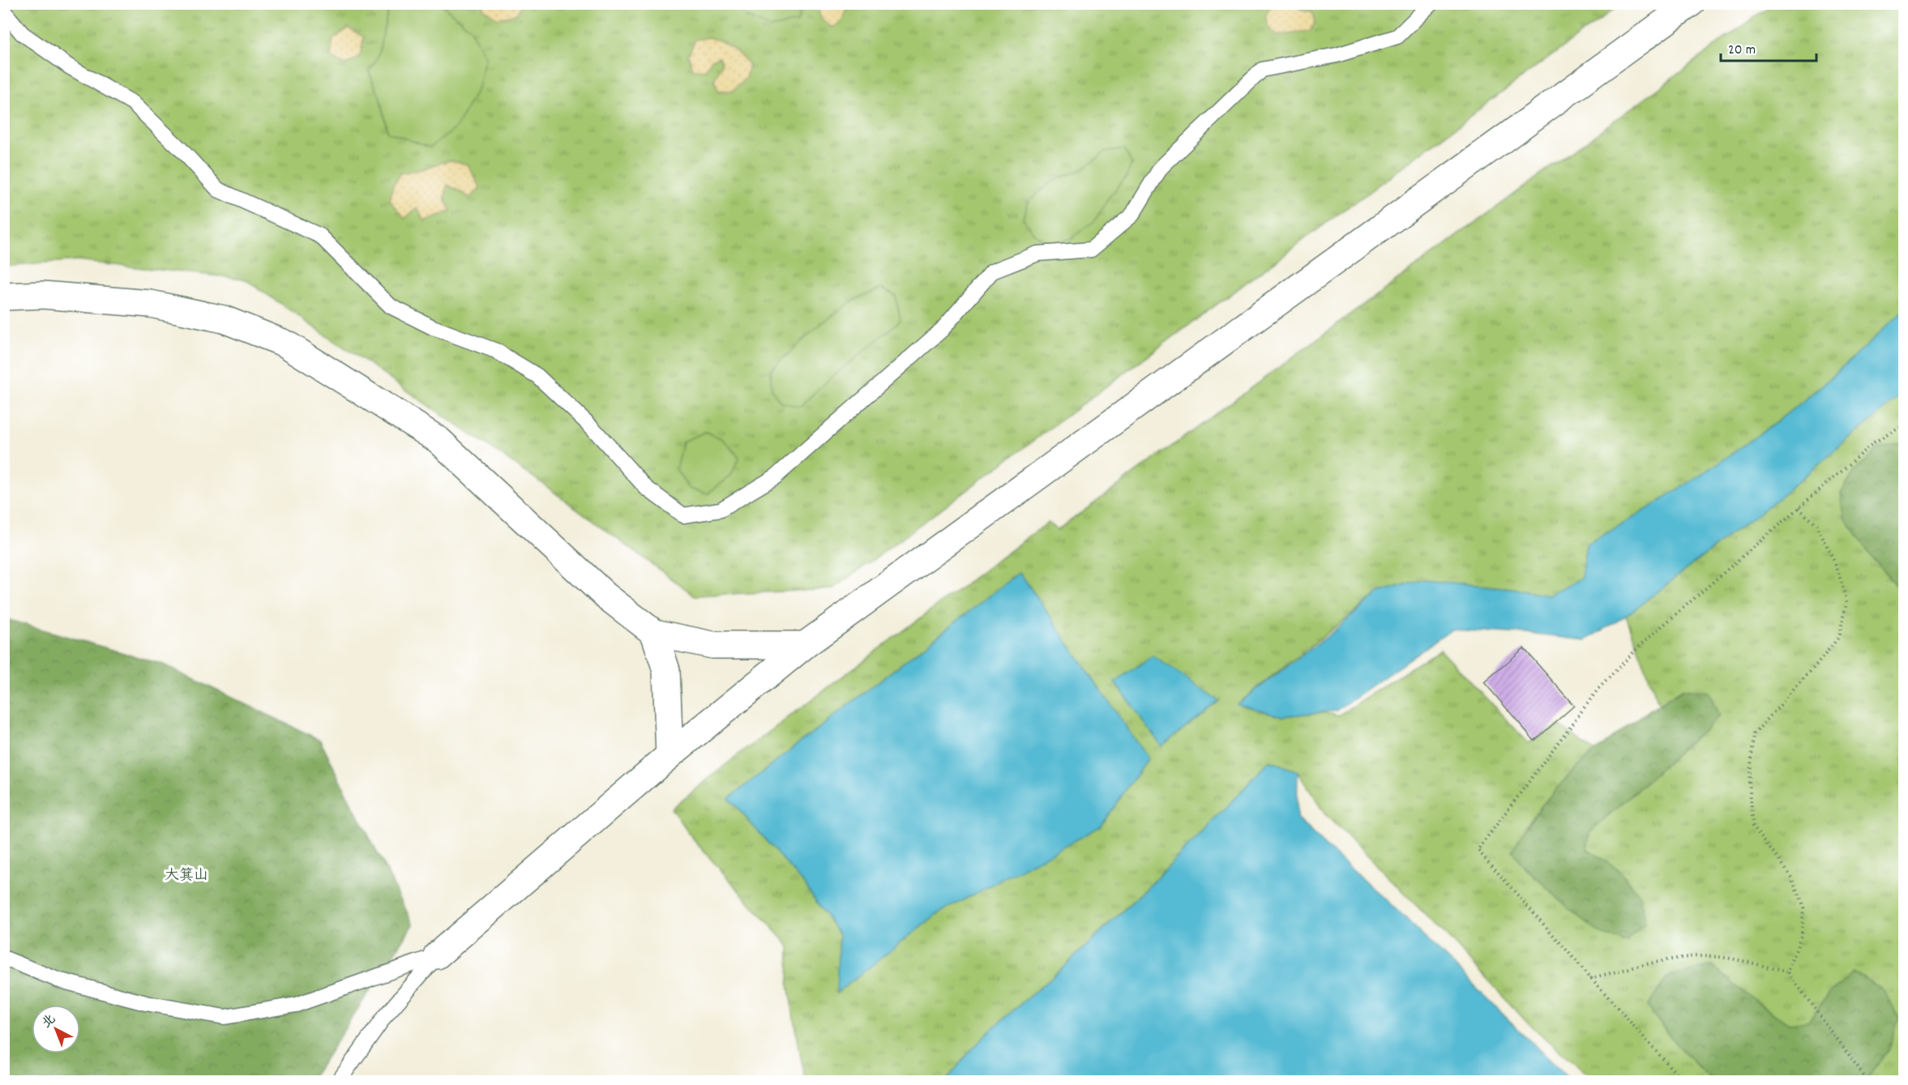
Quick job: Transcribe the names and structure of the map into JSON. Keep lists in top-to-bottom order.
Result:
{
  "parks": ["大箕山"],
  "scale_bar": "20 m",
  "north": "top left"
}
